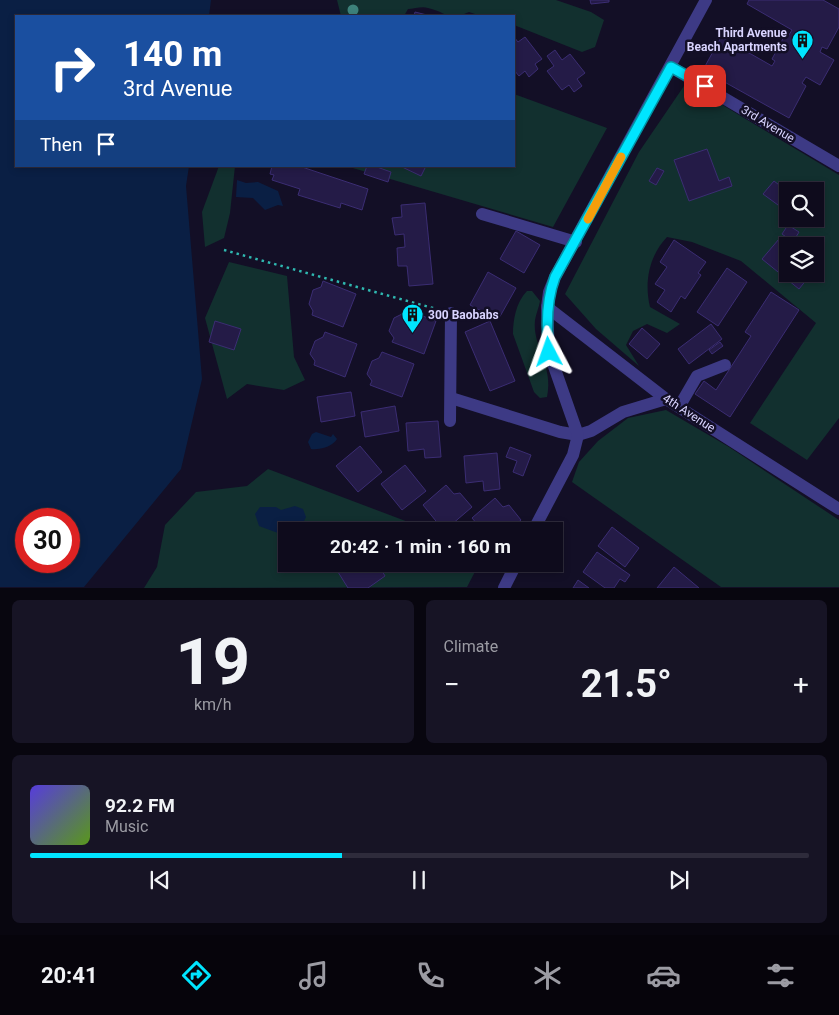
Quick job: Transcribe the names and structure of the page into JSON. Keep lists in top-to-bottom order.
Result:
{
  "streets": {
    "street": ["3rd Avenue", "4th Avenue"]
  },
  "places": {
    "building": ["Third Avenue Beach Apartments", "300 Baobabs"]
  },
  "page": {
    "turn": ["140 m", "3rd Avenue"],
    "then": "Then",
    "limit": "30",
    "trip": "20:42 · 1 min · 160 m",
    "tile": [
      ["19", "km/h"],
      "Climate"
    ],
    "heat": ["−", "21.5°", "+"],
    "song": ["92.2 FM", "Music"],
    "tabs": "20:41"
  }
}
